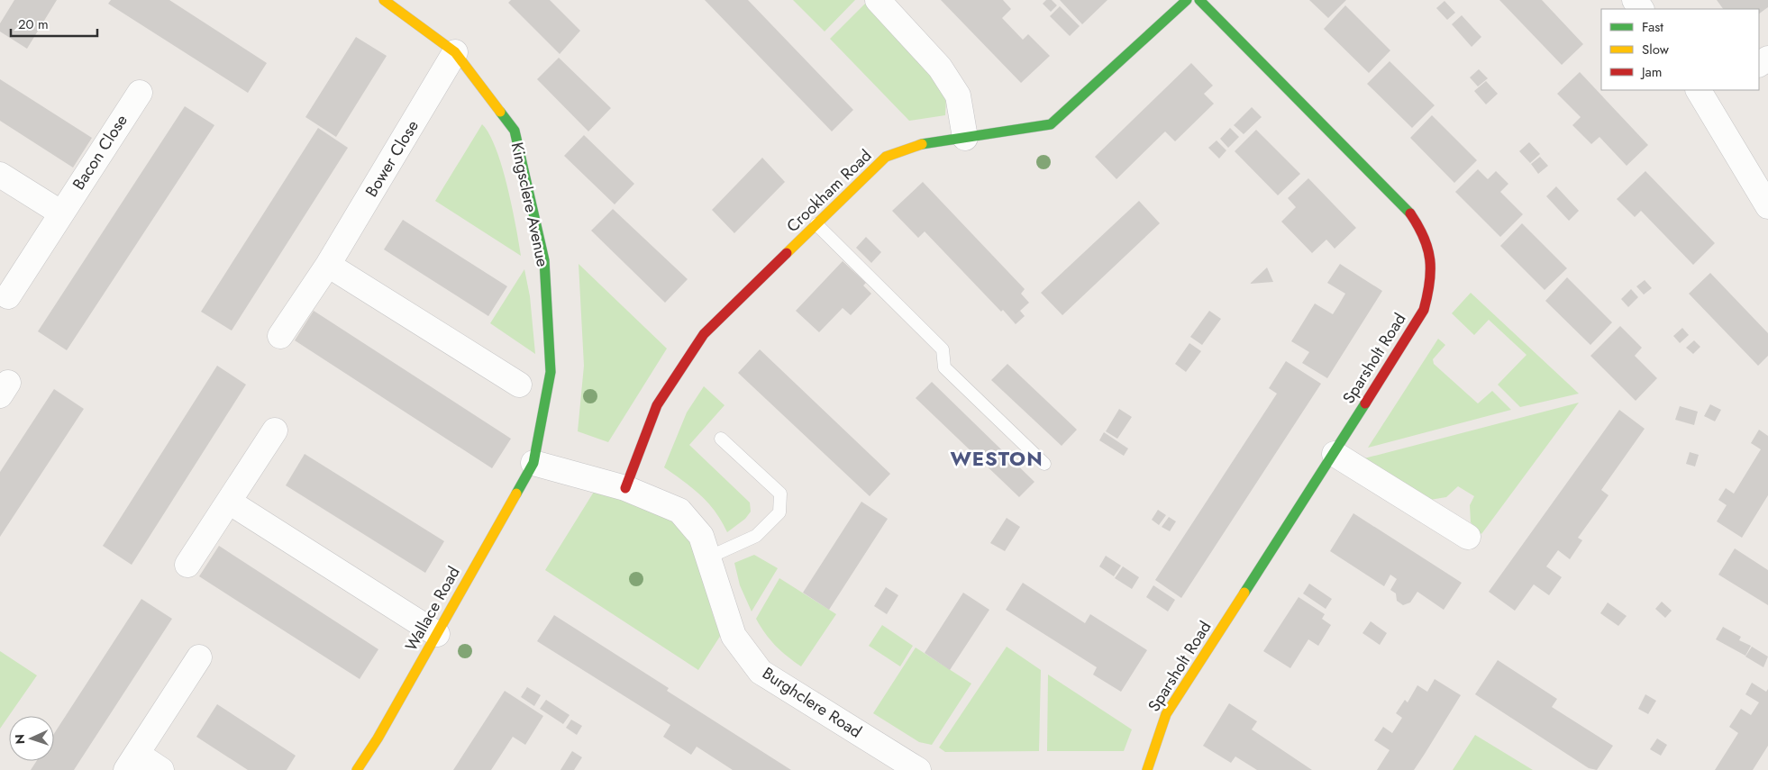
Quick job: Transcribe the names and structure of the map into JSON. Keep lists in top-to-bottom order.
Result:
{
  "streets": {
    "street": [
      "Bacon Close",
      "Bower Close",
      "Crookham Road",
      "Kingsclere Avenue",
      "Sparsholt Road",
      "Wallace Road",
      "Burghclere Road"
    ]
  },
  "crossings": [
    ["Bower Close", "Kingsclere Avenue"],
    ["Crookham Road", "Burghclere Road"],
    ["Kingsclere Avenue", "Wallace Road"],
    ["Kingsclere Avenue", "Burghclere Road"],
    ["Wallace Road", "Burghclere Road"]
  ],
  "districts": ["WESTON"],
  "legend": ["Fast", "Slow", "Jam"],
  "scale_bar": "20 m",
  "north": "left"
}
